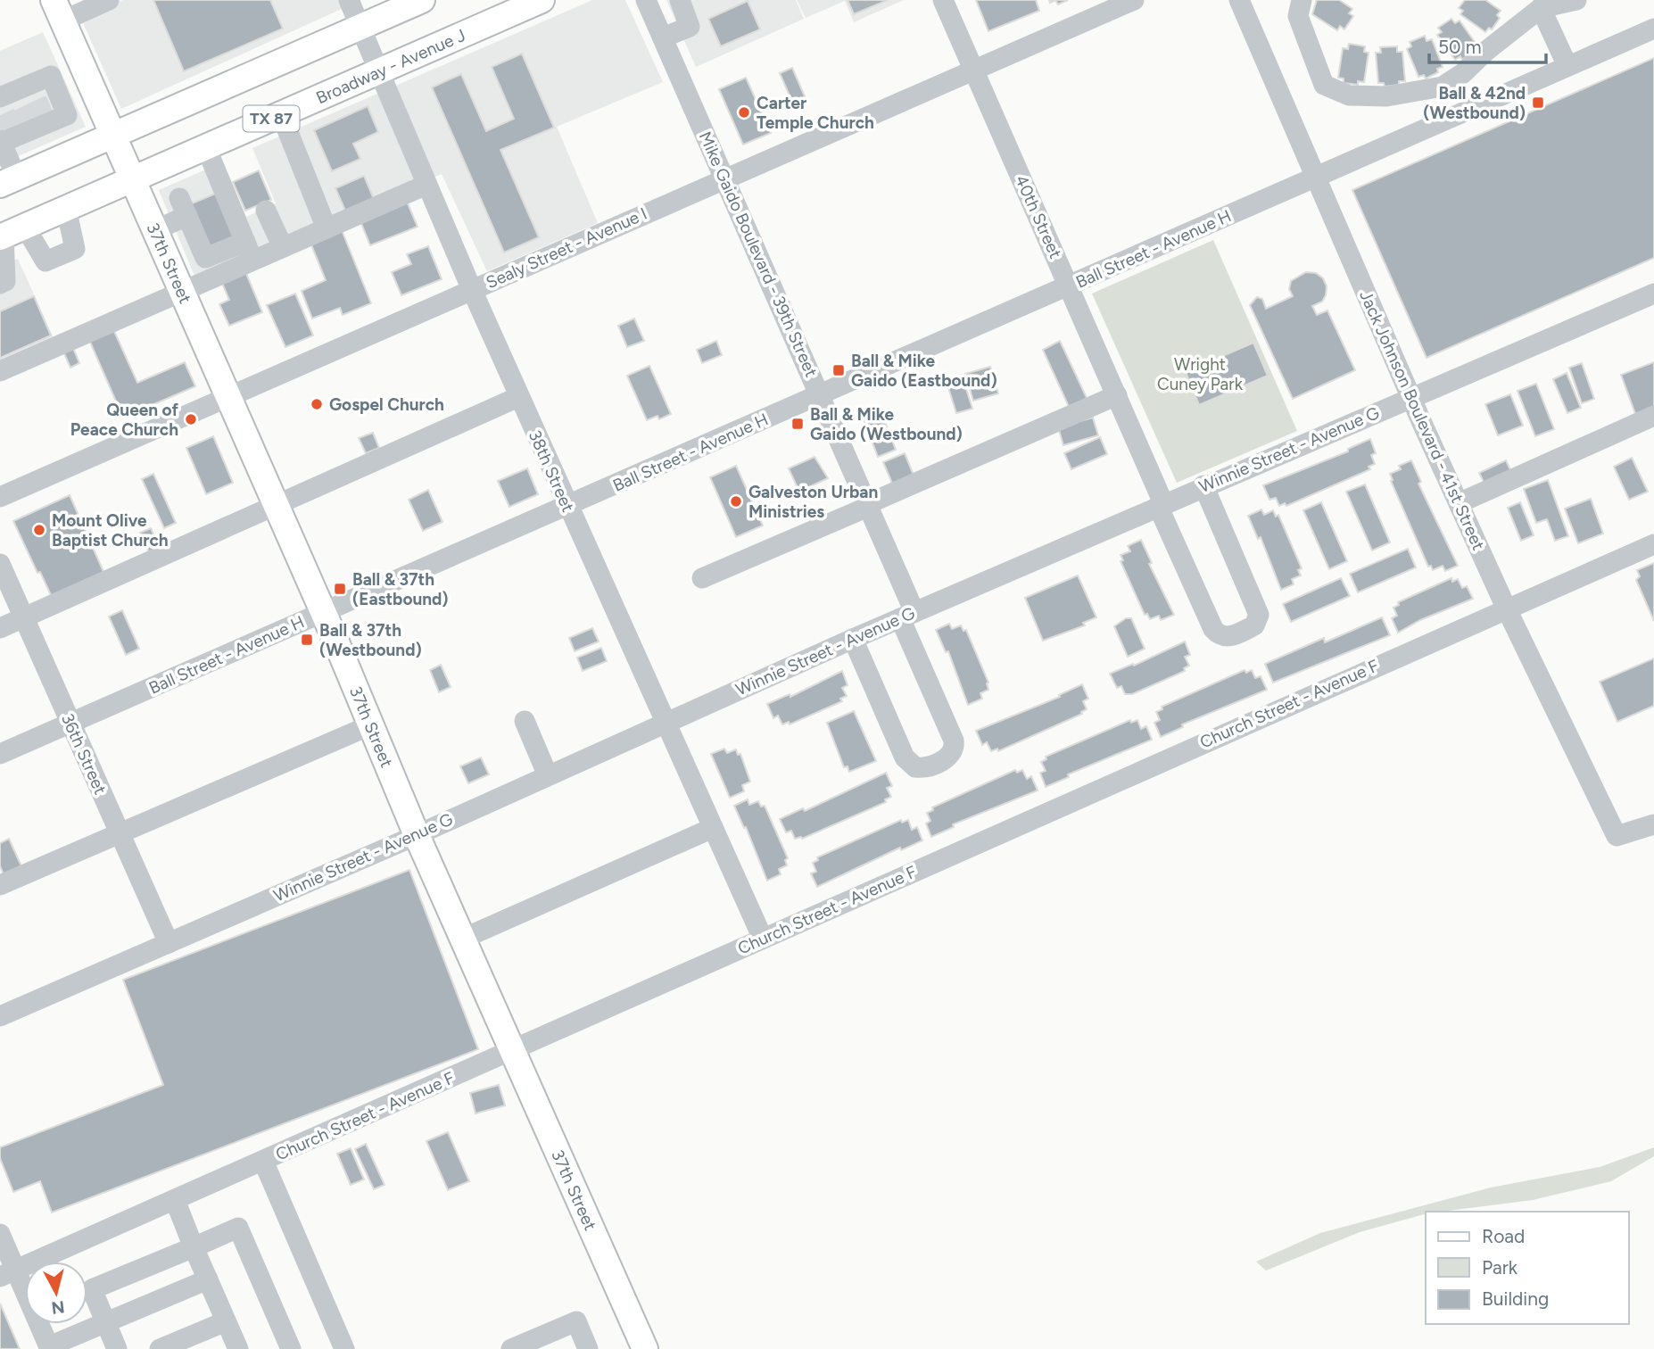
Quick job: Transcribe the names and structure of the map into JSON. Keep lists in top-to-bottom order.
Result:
{
  "streets": {
    "main road": ["Broadway - Avenue J", "TX 87", "37th Street"],
    "street": [
      "40th Street",
      "Sealy Street - Avenue I",
      "Ball Street - Avenue H",
      "Mike Gaido Boulevard - 39th Street",
      "Jack Johnson Boulevard - 41st Street",
      "Winnie Street - Avenue G",
      "38th Street",
      "Church Street - Avenue F",
      "36th Street"
    ]
  },
  "crossings": [
    ["Broadway - Avenue J", "37th Street"],
    ["Broadway - Avenue J", "38th Street"],
    ["TX 87", "37th Street"],
    ["TX 87", "38th Street"],
    ["40th Street", "Sealy Street - Avenue I"],
    ["40th Street", "Ball Street - Avenue H"],
    ["40th Street", "Winnie Street - Avenue G"],
    ["Sealy Street - Avenue I", "Mike Gaido Boulevard - 39th Street"],
    ["Sealy Street - Avenue I", "37th Street"],
    ["Sealy Street - Avenue I", "38th Street"],
    ["Ball Street - Avenue H", "Mike Gaido Boulevard - 39th Street"],
    ["Ball Street - Avenue H", "37th Street"],
    ["Ball Street - Avenue H", "Jack Johnson Boulevard - 41st Street"],
    ["Ball Street - Avenue H", "38th Street"],
    ["Ball Street - Avenue H", "36th Street"],
    ["Mike Gaido Boulevard - 39th Street", "Winnie Street - Avenue G"],
    ["37th Street", "Winnie Street - Avenue G"],
    ["37th Street", "Church Street - Avenue F"],
    ["Jack Johnson Boulevard - 41st Street", "Winnie Street - Avenue G"],
    ["Jack Johnson Boulevard - 41st Street", "Church Street - Avenue F"],
    ["Winnie Street - Avenue G", "38th Street"],
    ["Winnie Street - Avenue G", "36th Street"],
    ["38th Street", "Church Street - Avenue F"]
  ],
  "parks": ["Wright Cuney Park"],
  "places": {
    "transit": [
      "Ball & 42nd (Westbound)",
      "Ball & Mike Gaido (Eastbound)",
      "Ball & Mike Gaido (Westbound)",
      "Ball & 37th (Eastbound)",
      "Ball & 37th (Westbound)"
    ],
    "other": [
      "Carter Temple Church",
      "Gospel Church",
      "Queen of Peace Church",
      "Galveston Urban Ministries",
      "Mount Olive Baptist Church"
    ]
  },
  "legend": ["Road", "Park", "Building"],
  "scale_bar": "50 m",
  "north": "bottom"
}
